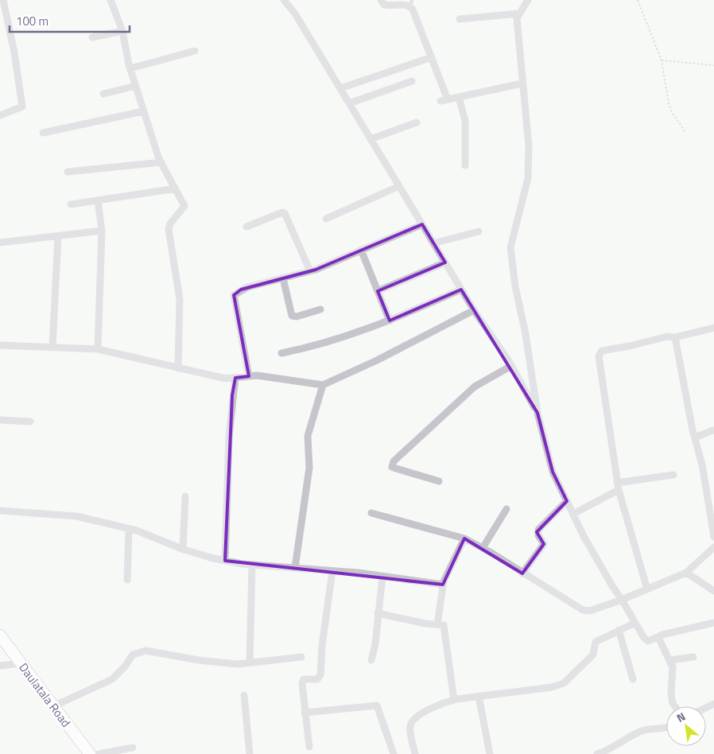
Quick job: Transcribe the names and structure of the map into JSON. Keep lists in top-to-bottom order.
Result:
{
  "streets": {
    "main road": ["Daulatala Road"]
  },
  "scale_bar": "100 m",
  "north": "top left"
}
